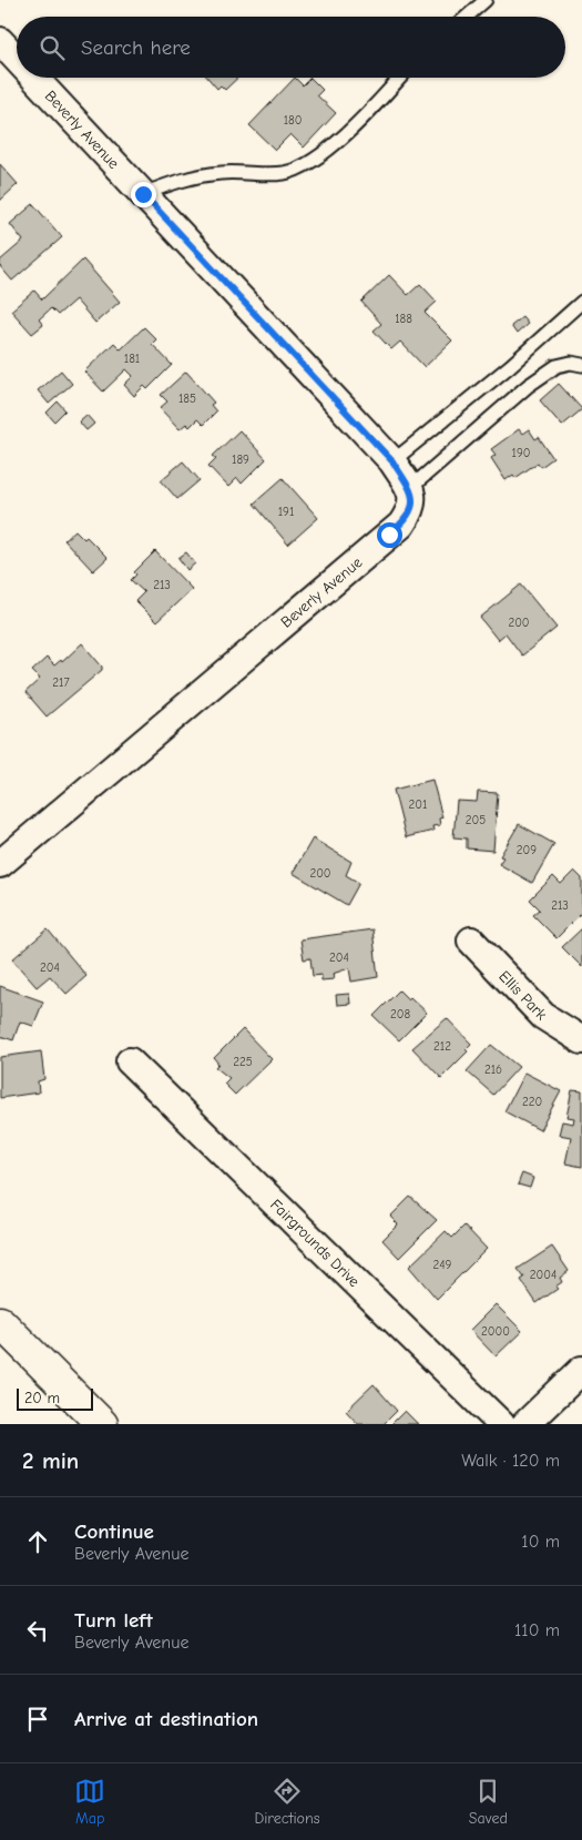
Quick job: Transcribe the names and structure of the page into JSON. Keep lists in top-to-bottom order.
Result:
{
  "streets": {
    "street": ["Beverly Avenue", "Ellis Park", "Fairgrounds Drive"]
  },
  "house_numbers": [
    "180",
    "188",
    "181",
    "185",
    "190",
    "189",
    "191",
    "213",
    "200",
    "217",
    "201",
    "205",
    "209",
    "200",
    "213",
    "204",
    "204",
    "208",
    "212",
    "225",
    "216",
    "220",
    "249",
    "2004",
    "2000"
  ],
  "scale_bar": "20 m",
  "page": {
    "search": "Search here",
    "scale": "20 m",
    "heading": ["2 min", "Walk · 120 m"],
    "list": [
      ["Continue", "Beverly Avenue", "10 m"],
      ["Turn left", "Beverly Avenue", "110 m"],
      "Arrive at destination"
    ],
    "nav": ["Map", "Directions", "Saved"]
  }
}
